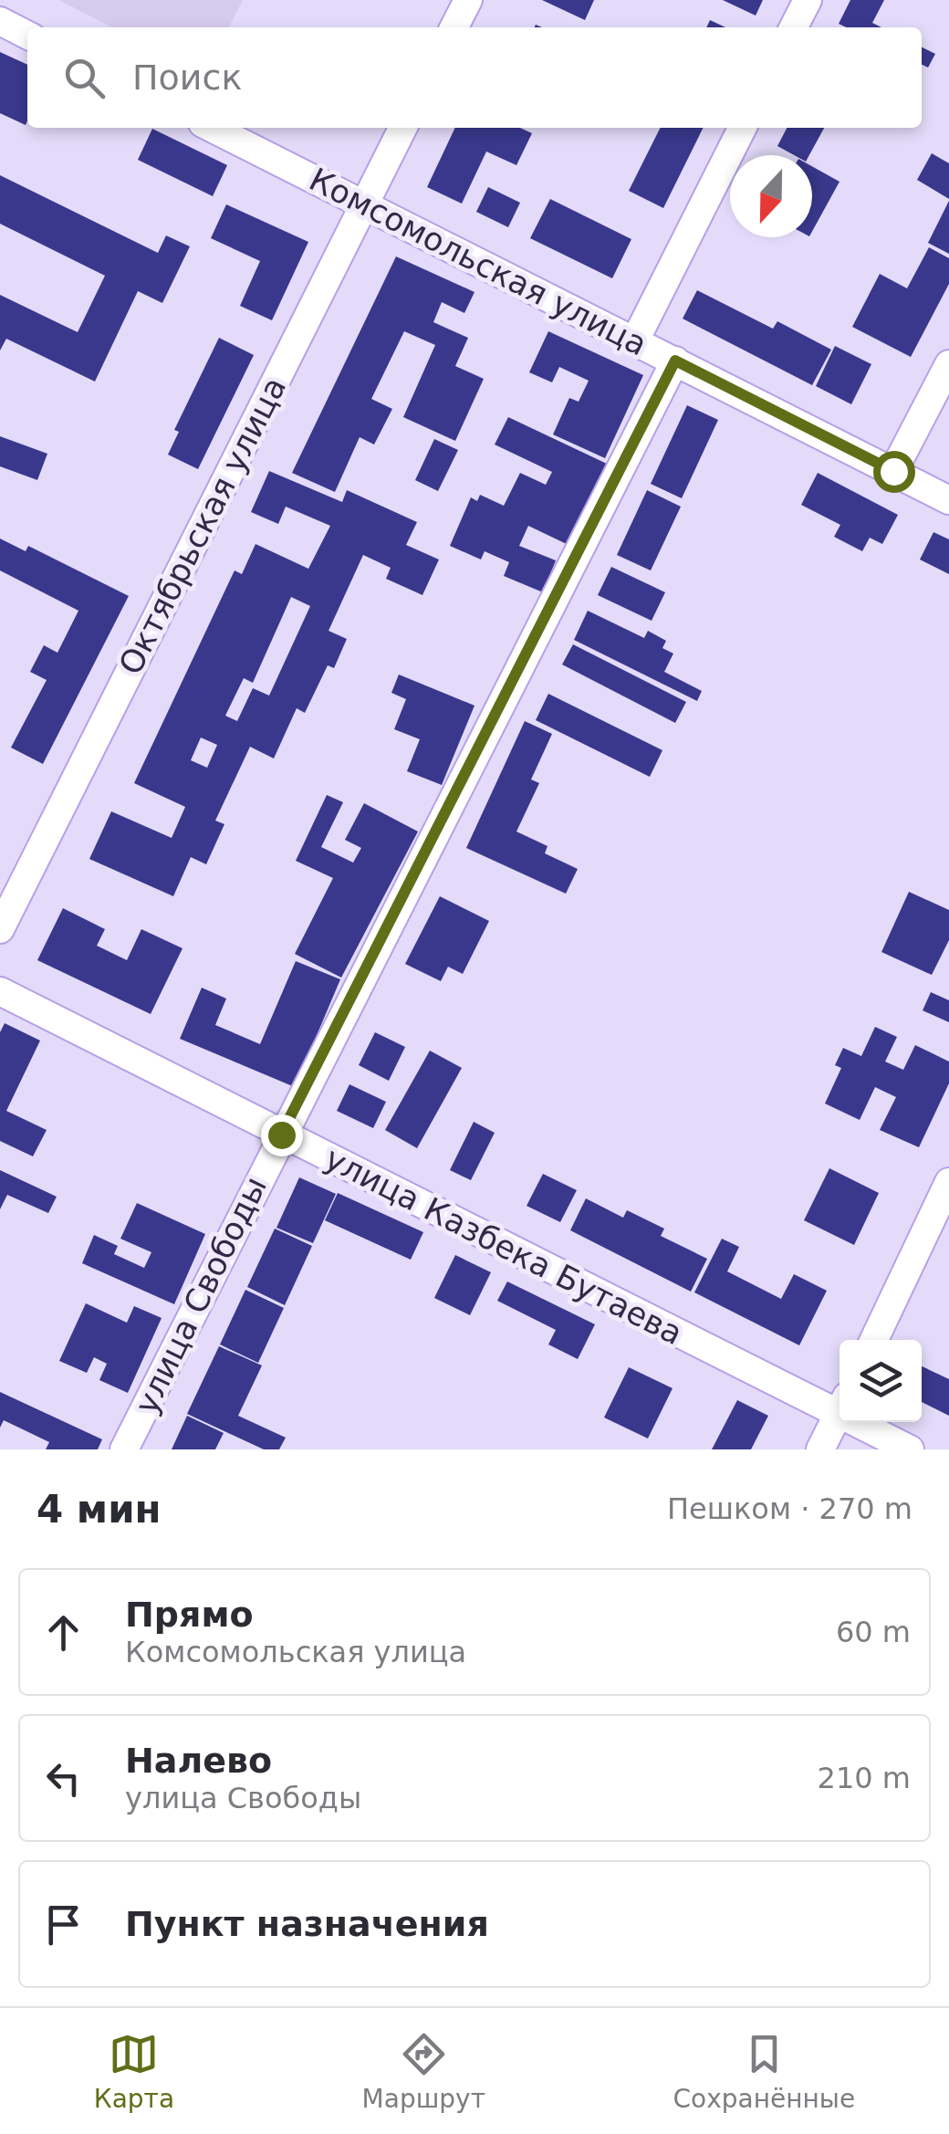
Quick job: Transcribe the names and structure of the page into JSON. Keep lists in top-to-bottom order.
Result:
{
  "streets": {
    "street": [
      "Комсомольская улица",
      "Октябрьская улица",
      "улица Казбека Бутаева",
      "улица Свободы"
    ]
  },
  "crossings": [
    ["Комсомольская улица", "Октябрьская улица"],
    ["Комсомольская улица", "улица Свободы"],
    ["улица Казбека Бутаева", "улица Свободы"]
  ],
  "north": "bottom",
  "page": {
    "search": "Поиск",
    "heading": ["4 мин", "Пешком · 270 m"],
    "list": [
      ["Прямо", "Комсомольская улица", "60 m"],
      ["Налево", "улица Свободы", "210 m"],
      "Пункт назначения"
    ],
    "nav": ["Карта", "Маршрут", "Сохранённые"]
  }
}
